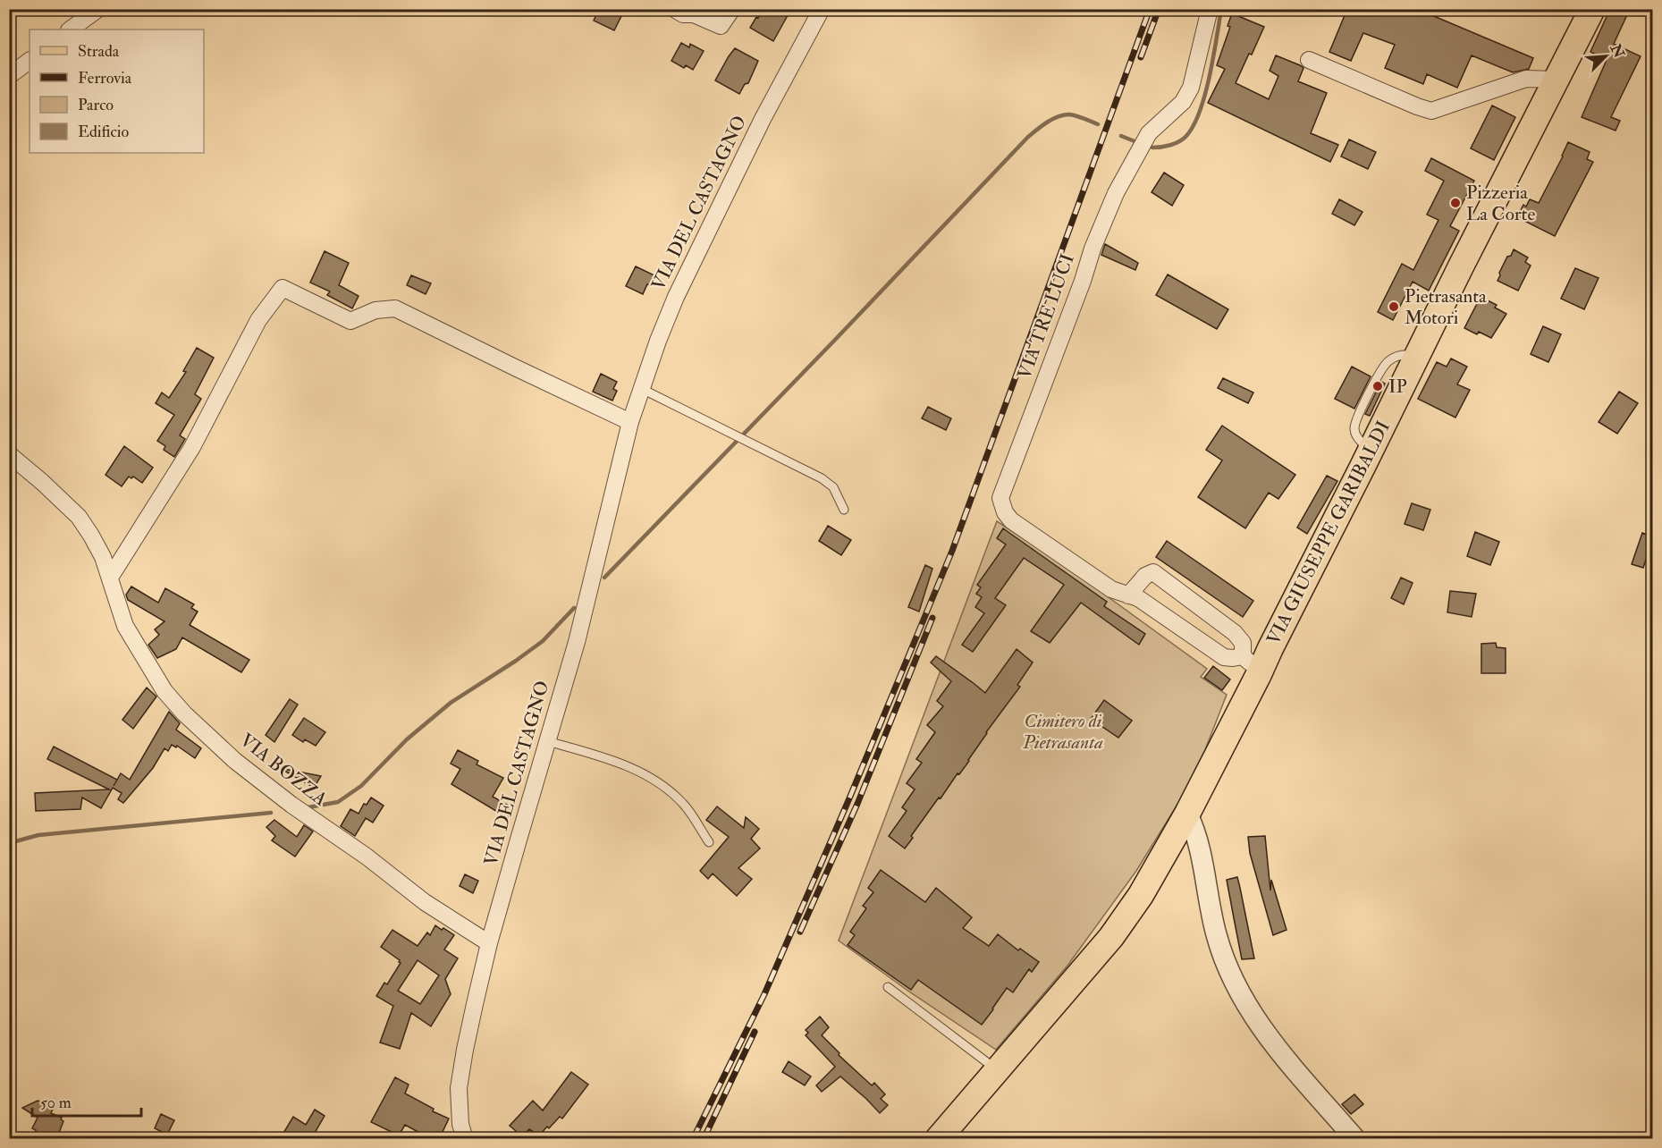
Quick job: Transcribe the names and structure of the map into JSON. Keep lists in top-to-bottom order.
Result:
{
  "streets": {
    "main road": ["VIA GIUSEPPE GARIBALDI"],
    "street": ["VIA DEL CASTAGNO", "VIA TRE LUCI", "VIA BOZZA"]
  },
  "crossings": [
    ["VIA DEL CASTAGNO", "VIA BOZZA"],
    ["VIA TRE LUCI", "VIA GIUSEPPE GARIBALDI"]
  ],
  "parks": ["Cimitero di Pietrasanta"],
  "places": ["Pizzeria La Corte", "Pietrasanta Motori", "IP"],
  "legend": [
    "Strada",
    "Ferrovia",
    "Parco",
    "Edificio"
  ],
  "scale_bar": "50 m",
  "north": "top right"
}
